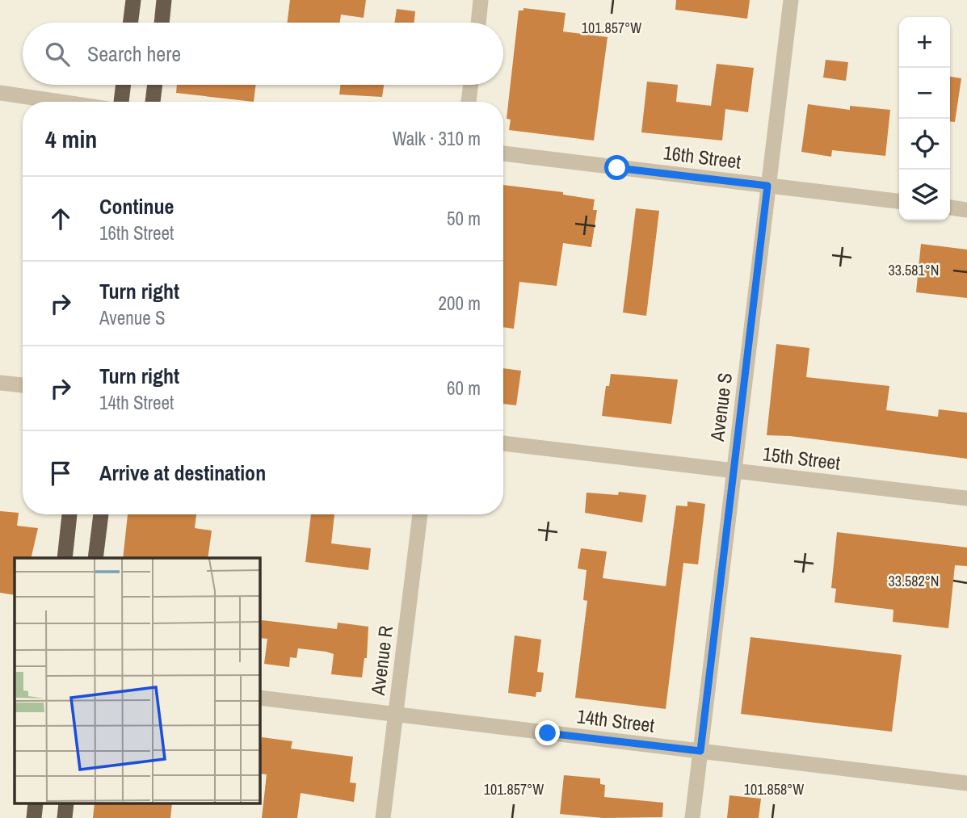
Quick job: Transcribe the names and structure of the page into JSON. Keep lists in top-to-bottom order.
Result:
{
  "streets": {
    "street": [
      "16th Street",
      "Avenue S",
      "15th Street",
      "Avenue R",
      "14th Street"
    ]
  },
  "crossings": [
    ["16th Street", "Avenue S"],
    ["Avenue S", "15th Street"],
    ["Avenue S", "14th Street"],
    ["Avenue R", "14th Street"]
  ],
  "page": {
    "map_buttons": ["+", "−"],
    "search": "Search here",
    "heading": ["4 min", "Walk · 310 m"],
    "list": [
      ["Continue", "16th Street", "50 m"],
      ["Turn right", "Avenue S", "200 m"],
      ["Turn right", "14th Street", "60 m"],
      "Arrive at destination"
    ]
  },
  "coordinates": [
    "101.857°W",
    "33.581°N",
    "33.582°N",
    "101.858°W"
  ]
}
